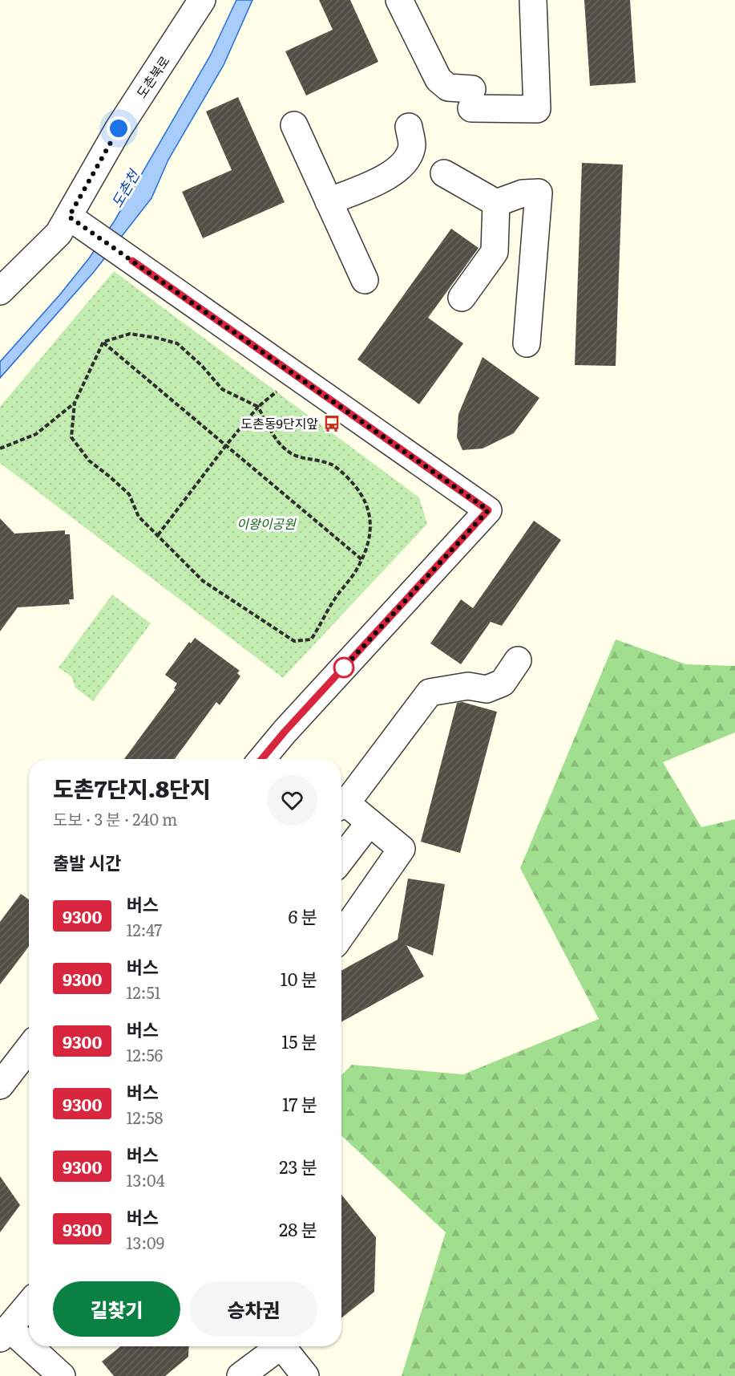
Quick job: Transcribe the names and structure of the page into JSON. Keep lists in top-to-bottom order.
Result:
{
  "streets": {
    "street": ["도촌북로"]
  },
  "water": ["도촌천"],
  "parks": ["이왕이공원"],
  "places": {
    "bus stop": ["도촌동9단지앞"]
  },
  "lines": ["bus line 9300"],
  "page": {
    "heading": [
      ["도촌7단지.8단지", "도보 · 3 분 · 240 m"],
      "출발 시간"
    ],
    "list": [
      {
        "mark": "9300",
        "name": "버스",
        "note": "12:47",
        "value": "6 분"
      },
      {
        "mark": "9300",
        "name": "버스",
        "note": "12:51",
        "value": "10 분"
      },
      {
        "mark": "9300",
        "name": "버스",
        "note": "12:56",
        "value": "15 분"
      },
      {
        "mark": "9300",
        "name": "버스",
        "note": "12:58",
        "value": "17 분"
      },
      {
        "mark": "9300",
        "name": "버스",
        "note": "13:04",
        "value": "23 분"
      },
      {
        "mark": "9300",
        "name": "버스",
        "note": "13:09",
        "value": "28 분"
      }
    ],
    "buttons": ["길찾기", "승차권"]
  }
}
